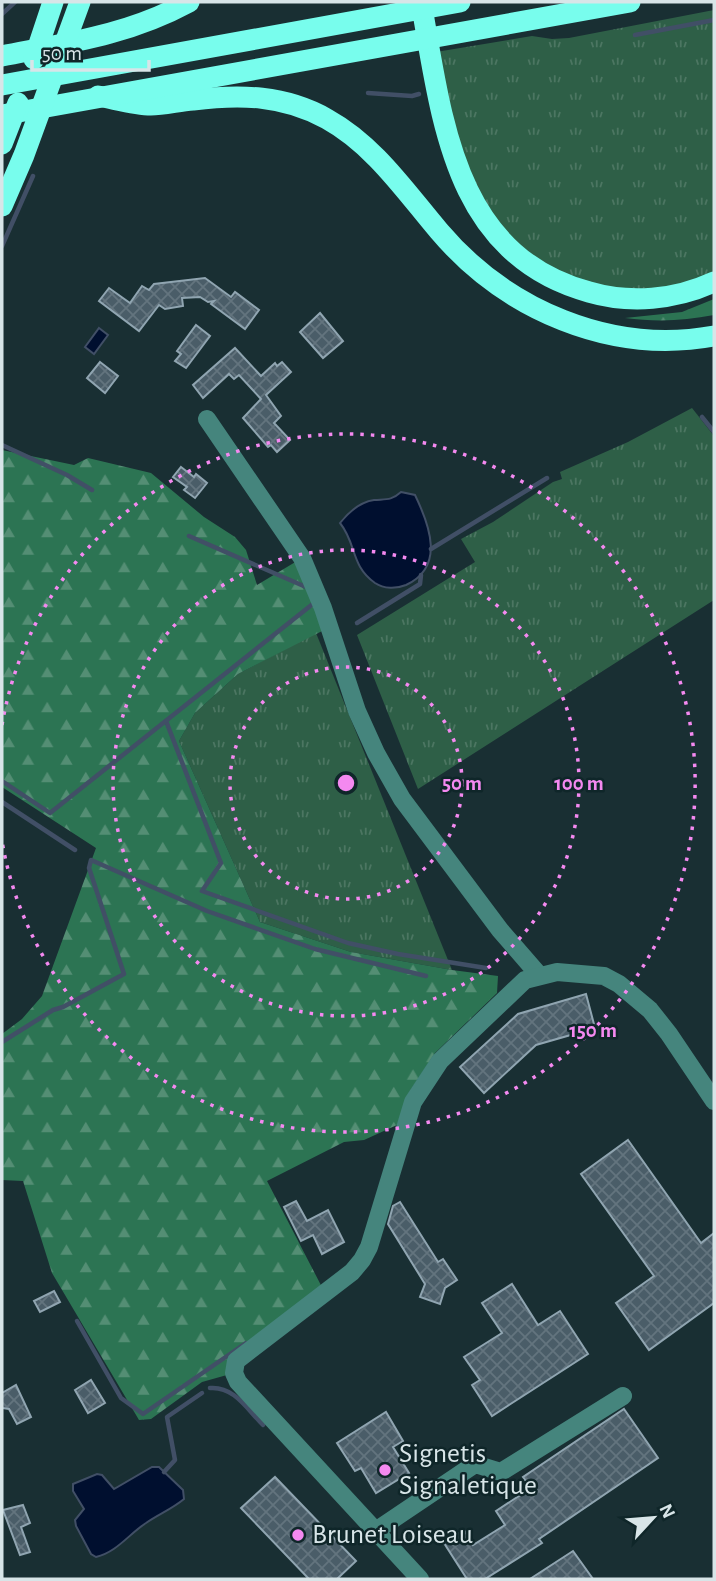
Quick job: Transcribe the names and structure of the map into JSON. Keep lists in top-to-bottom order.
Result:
{
  "places": ["Signetis Signaletique", "Brunet Loiseau"],
  "scale_bar": "50 m",
  "north": "top right",
  "rings": ["50 m", "100 m", "150 m"]
}
